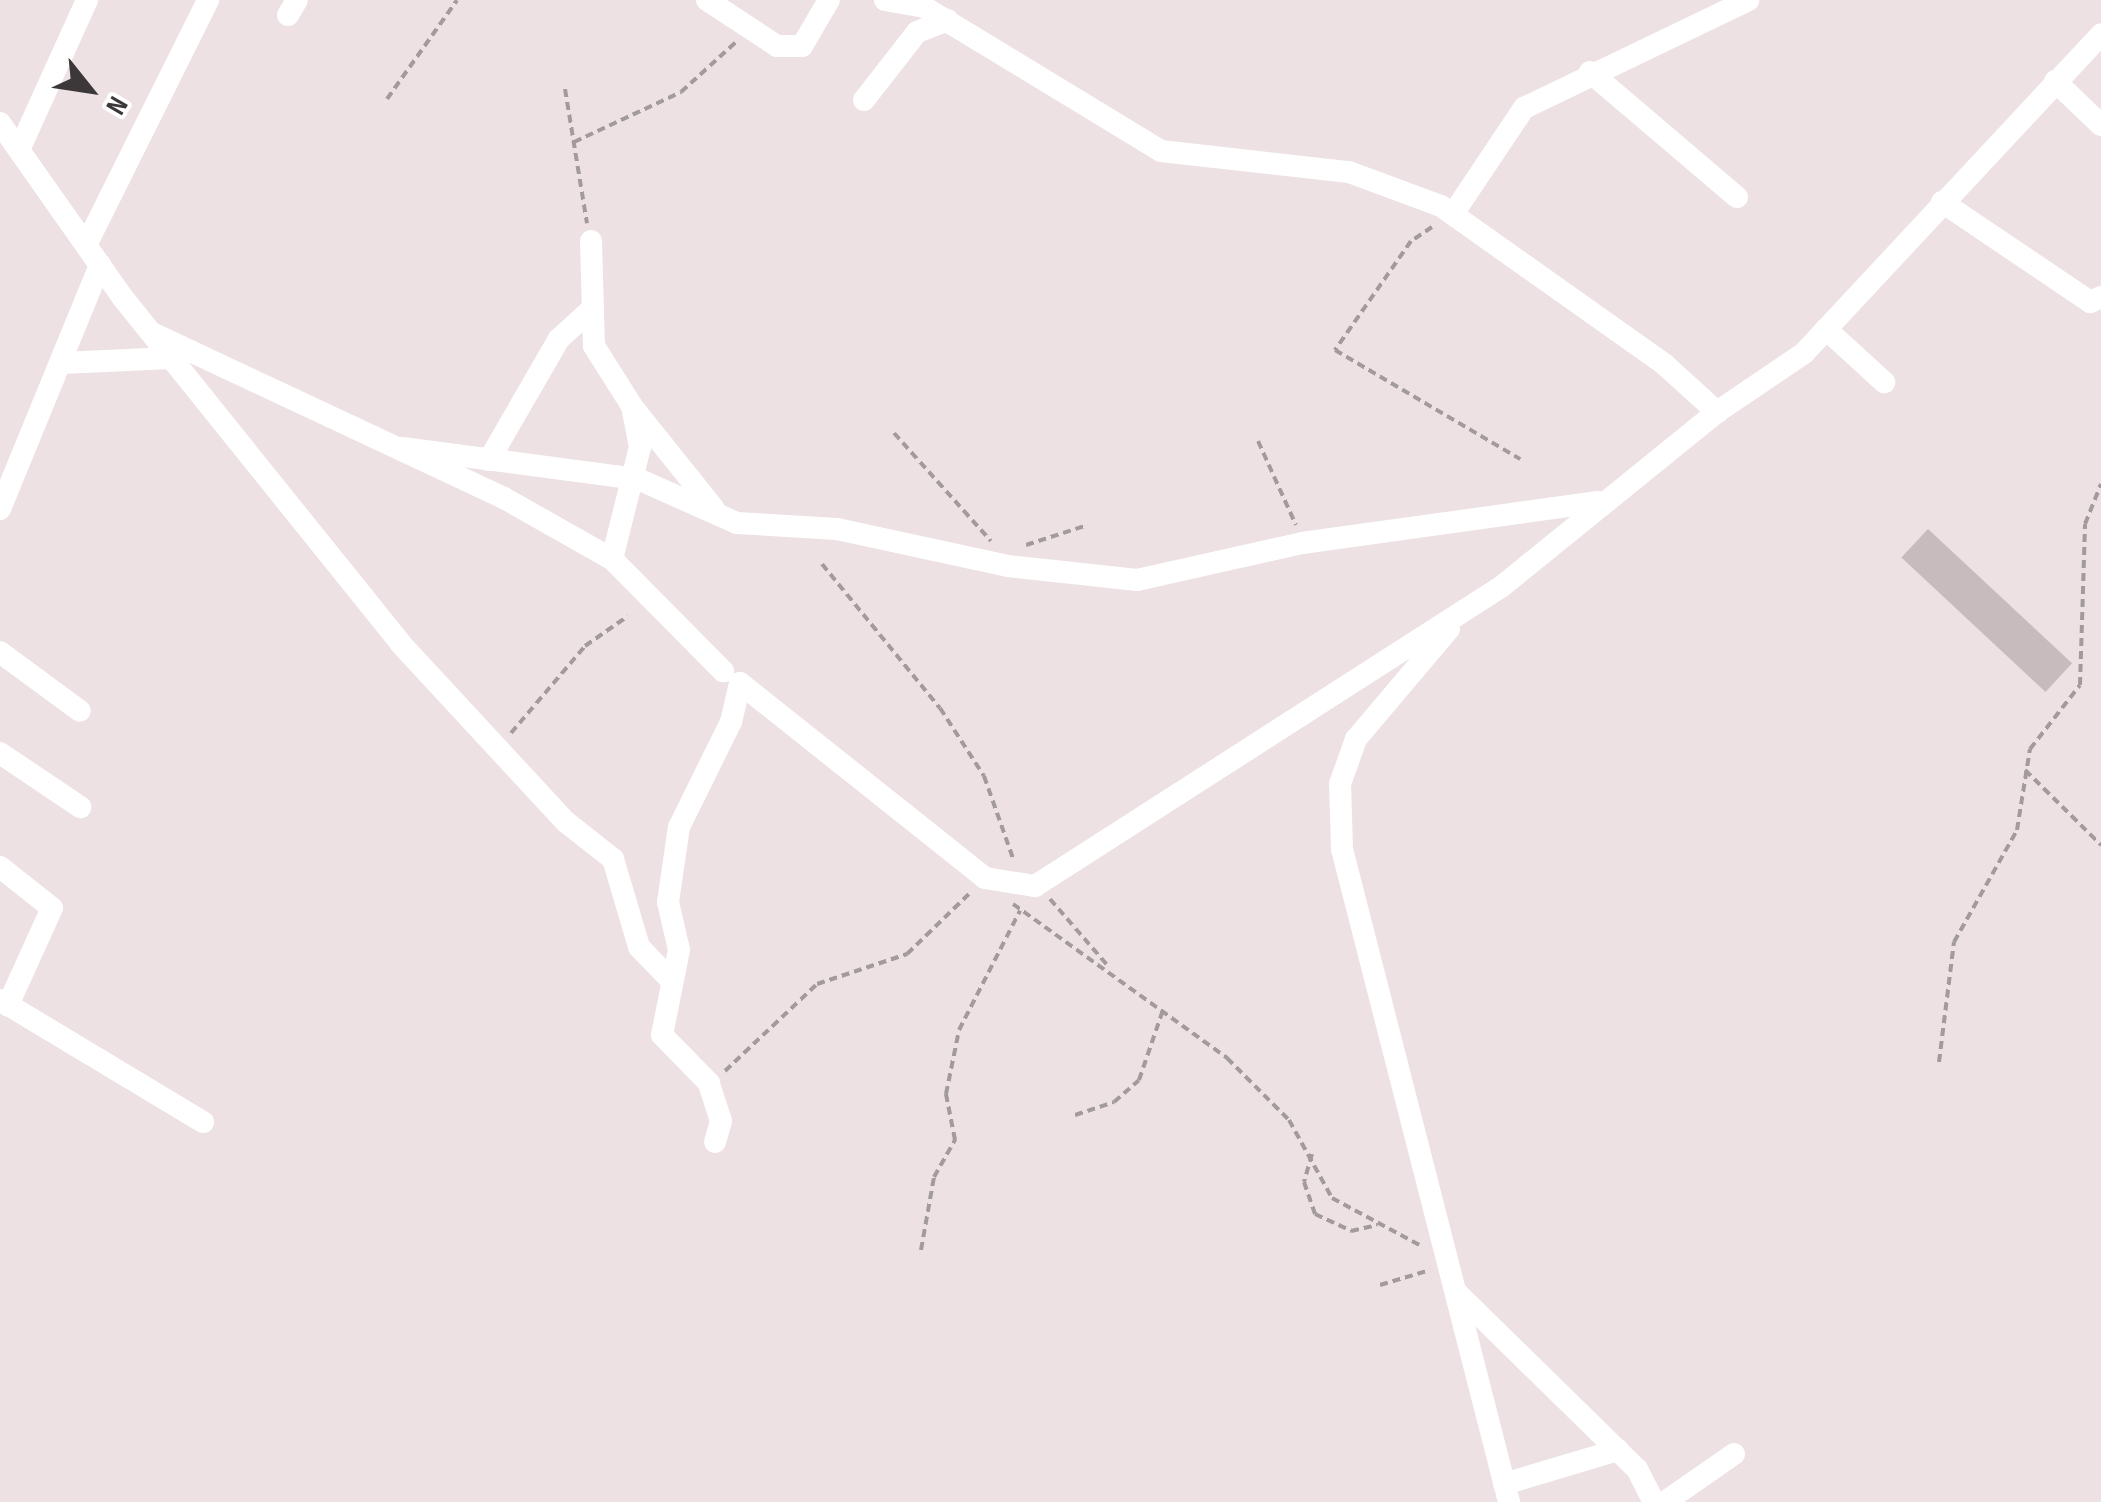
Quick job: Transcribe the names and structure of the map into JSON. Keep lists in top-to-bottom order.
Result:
{
  "north": "bottom right"
}
